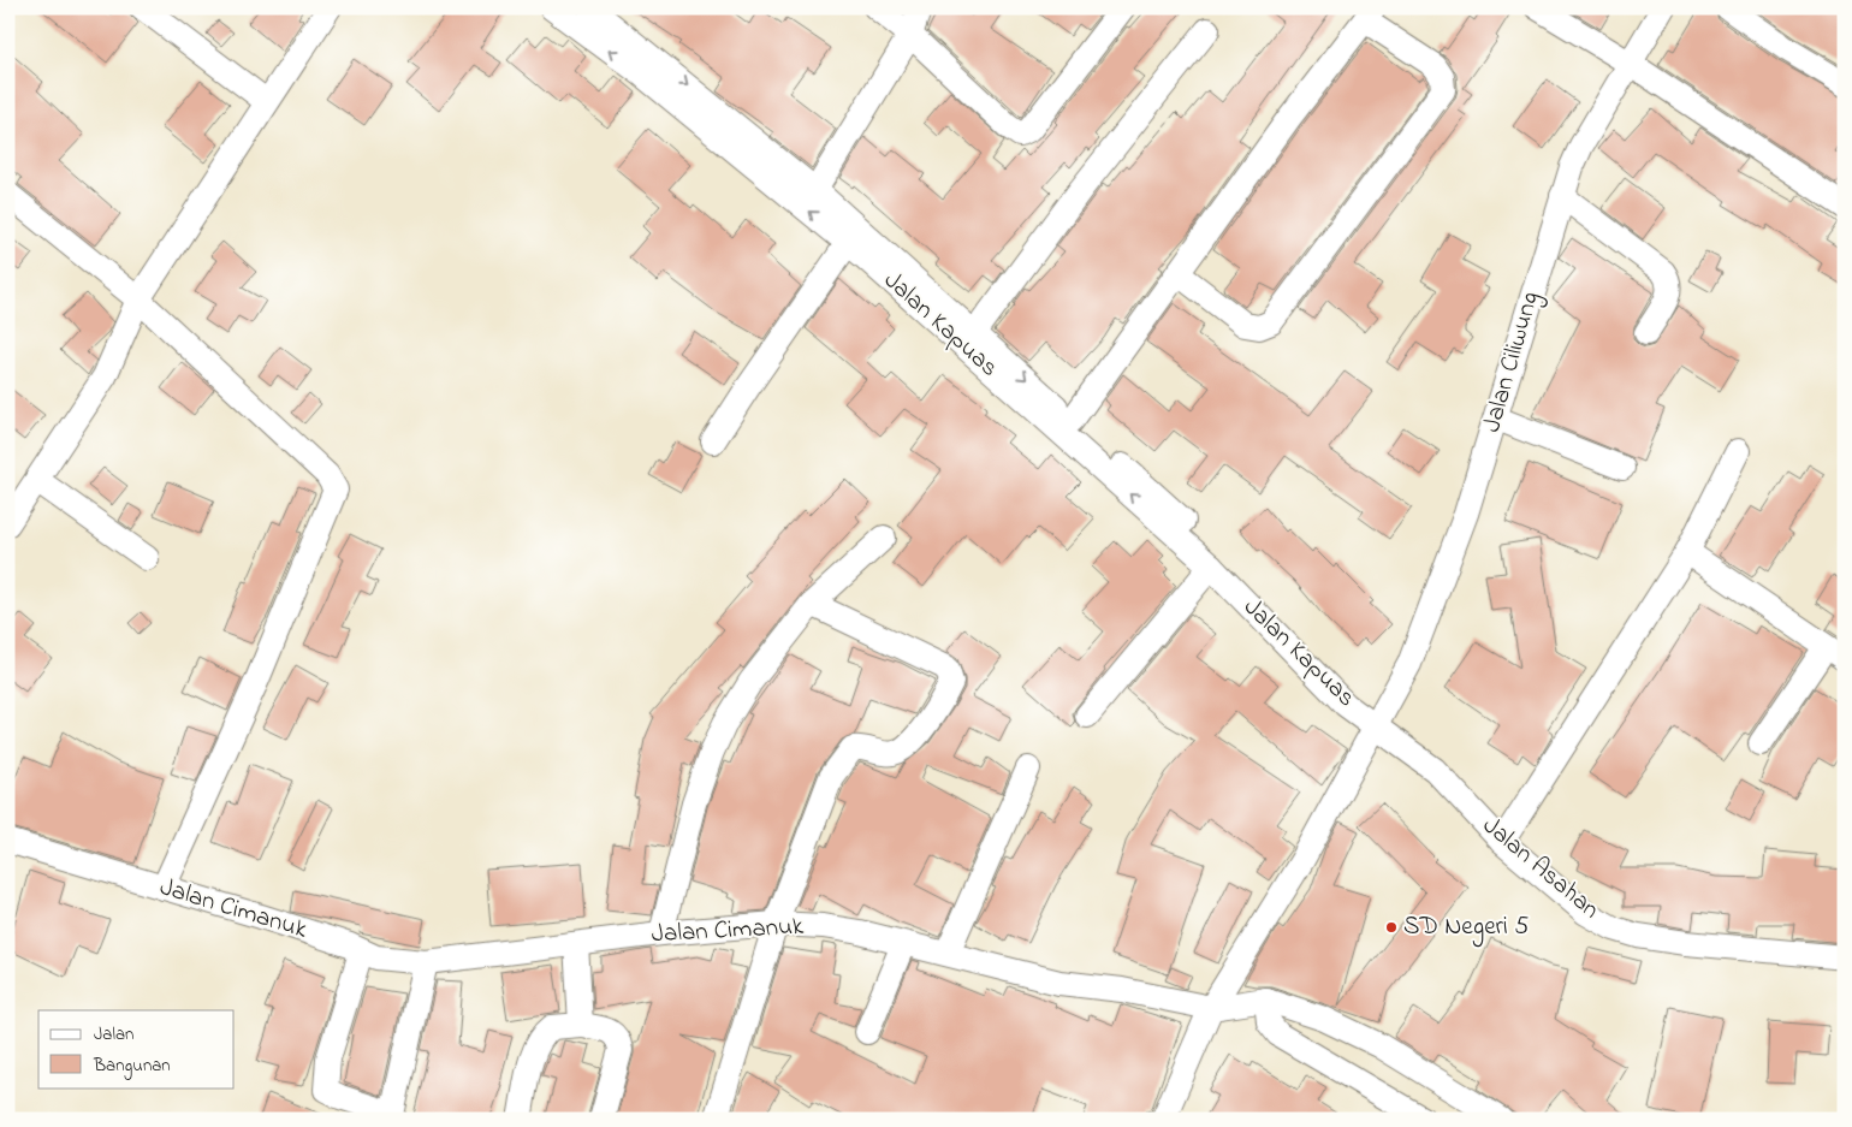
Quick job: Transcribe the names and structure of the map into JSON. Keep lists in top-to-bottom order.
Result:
{
  "streets": {
    "street": [
      "Jalan Kapuas",
      "Jalan Ciliwung",
      "Jalan Asahan",
      "Jalan Cimanuk"
    ]
  },
  "crossings": [
    ["Jalan Kapuas", "Jalan Ciliwung"],
    ["Jalan Kapuas", "Jalan Asahan"],
    ["Jalan Ciliwung", "Jalan Asahan"],
    ["Jalan Ciliwung", "Jalan Cimanuk"]
  ],
  "places": ["SD Negeri 5"],
  "legend": ["Jalan", "Bangunan"]
}
